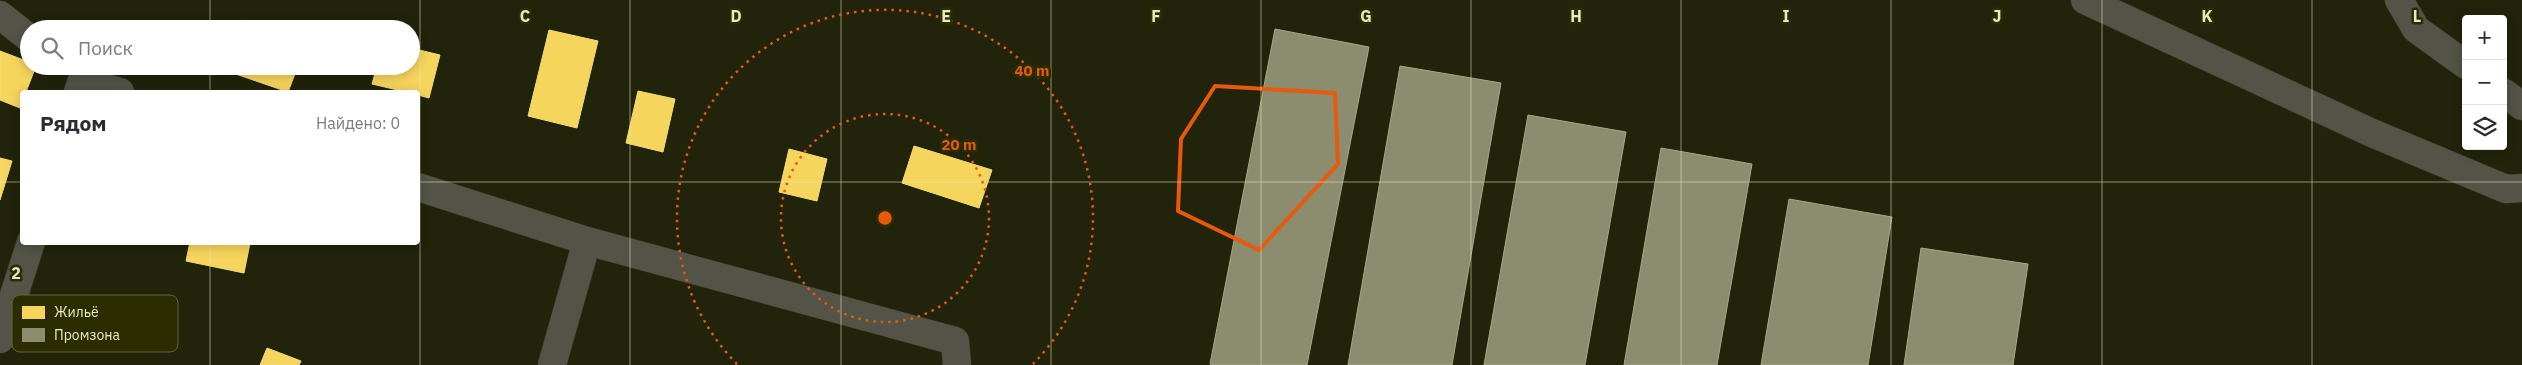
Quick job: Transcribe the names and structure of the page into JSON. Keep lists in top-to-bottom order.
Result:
{
  "legend": ["Жильё", "Промзона"],
  "page": {
    "map_buttons": ["+", "−"],
    "search": "Поиск",
    "heading": ["Рядом", "Найдено: 0"]
  },
  "grid": {
    "columns": [
      "C",
      "D",
      "E",
      "F",
      "G",
      "H",
      "I",
      "J",
      "K",
      "L"
    ],
    "rows": ["2"]
  },
  "rings": ["40 m", "20 m"]
}
